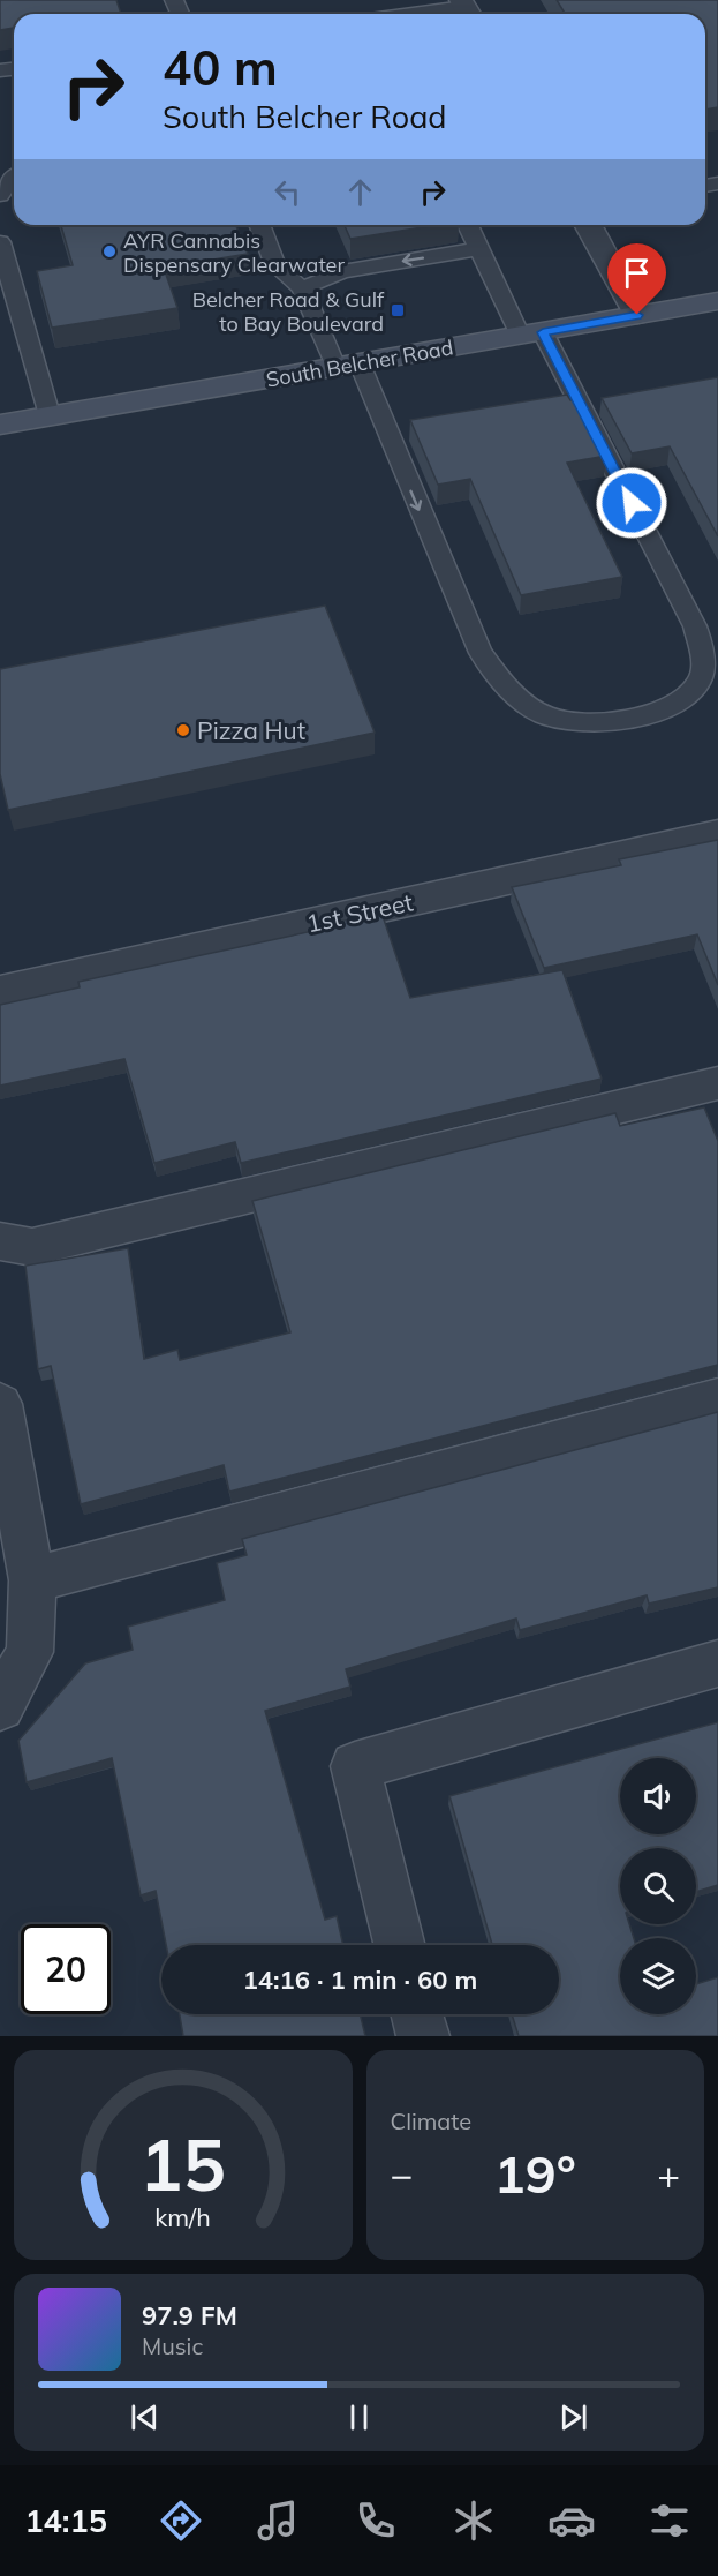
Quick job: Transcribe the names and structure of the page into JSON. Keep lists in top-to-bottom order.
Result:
{
  "streets": {
    "main road": ["South Belcher Road"],
    "street": ["1st Street"]
  },
  "places": {
    "other": ["AYR Cannabis Dispensary Clearwater", "Pizza Hut"],
    "transit": ["Belcher Road & Gulf to Bay Boulevard"]
  },
  "page": {
    "turn": ["40 m", "South Belcher Road"],
    "limit": "20",
    "trip": "14:16 · 1 min · 60 m",
    "tile": "Climate",
    "heat": ["−", "19°", "+"],
    "song": ["97.9 FM", "Music"],
    "tabs": "14:15",
    "gauge": ["15", "km/h"]
  }
}
